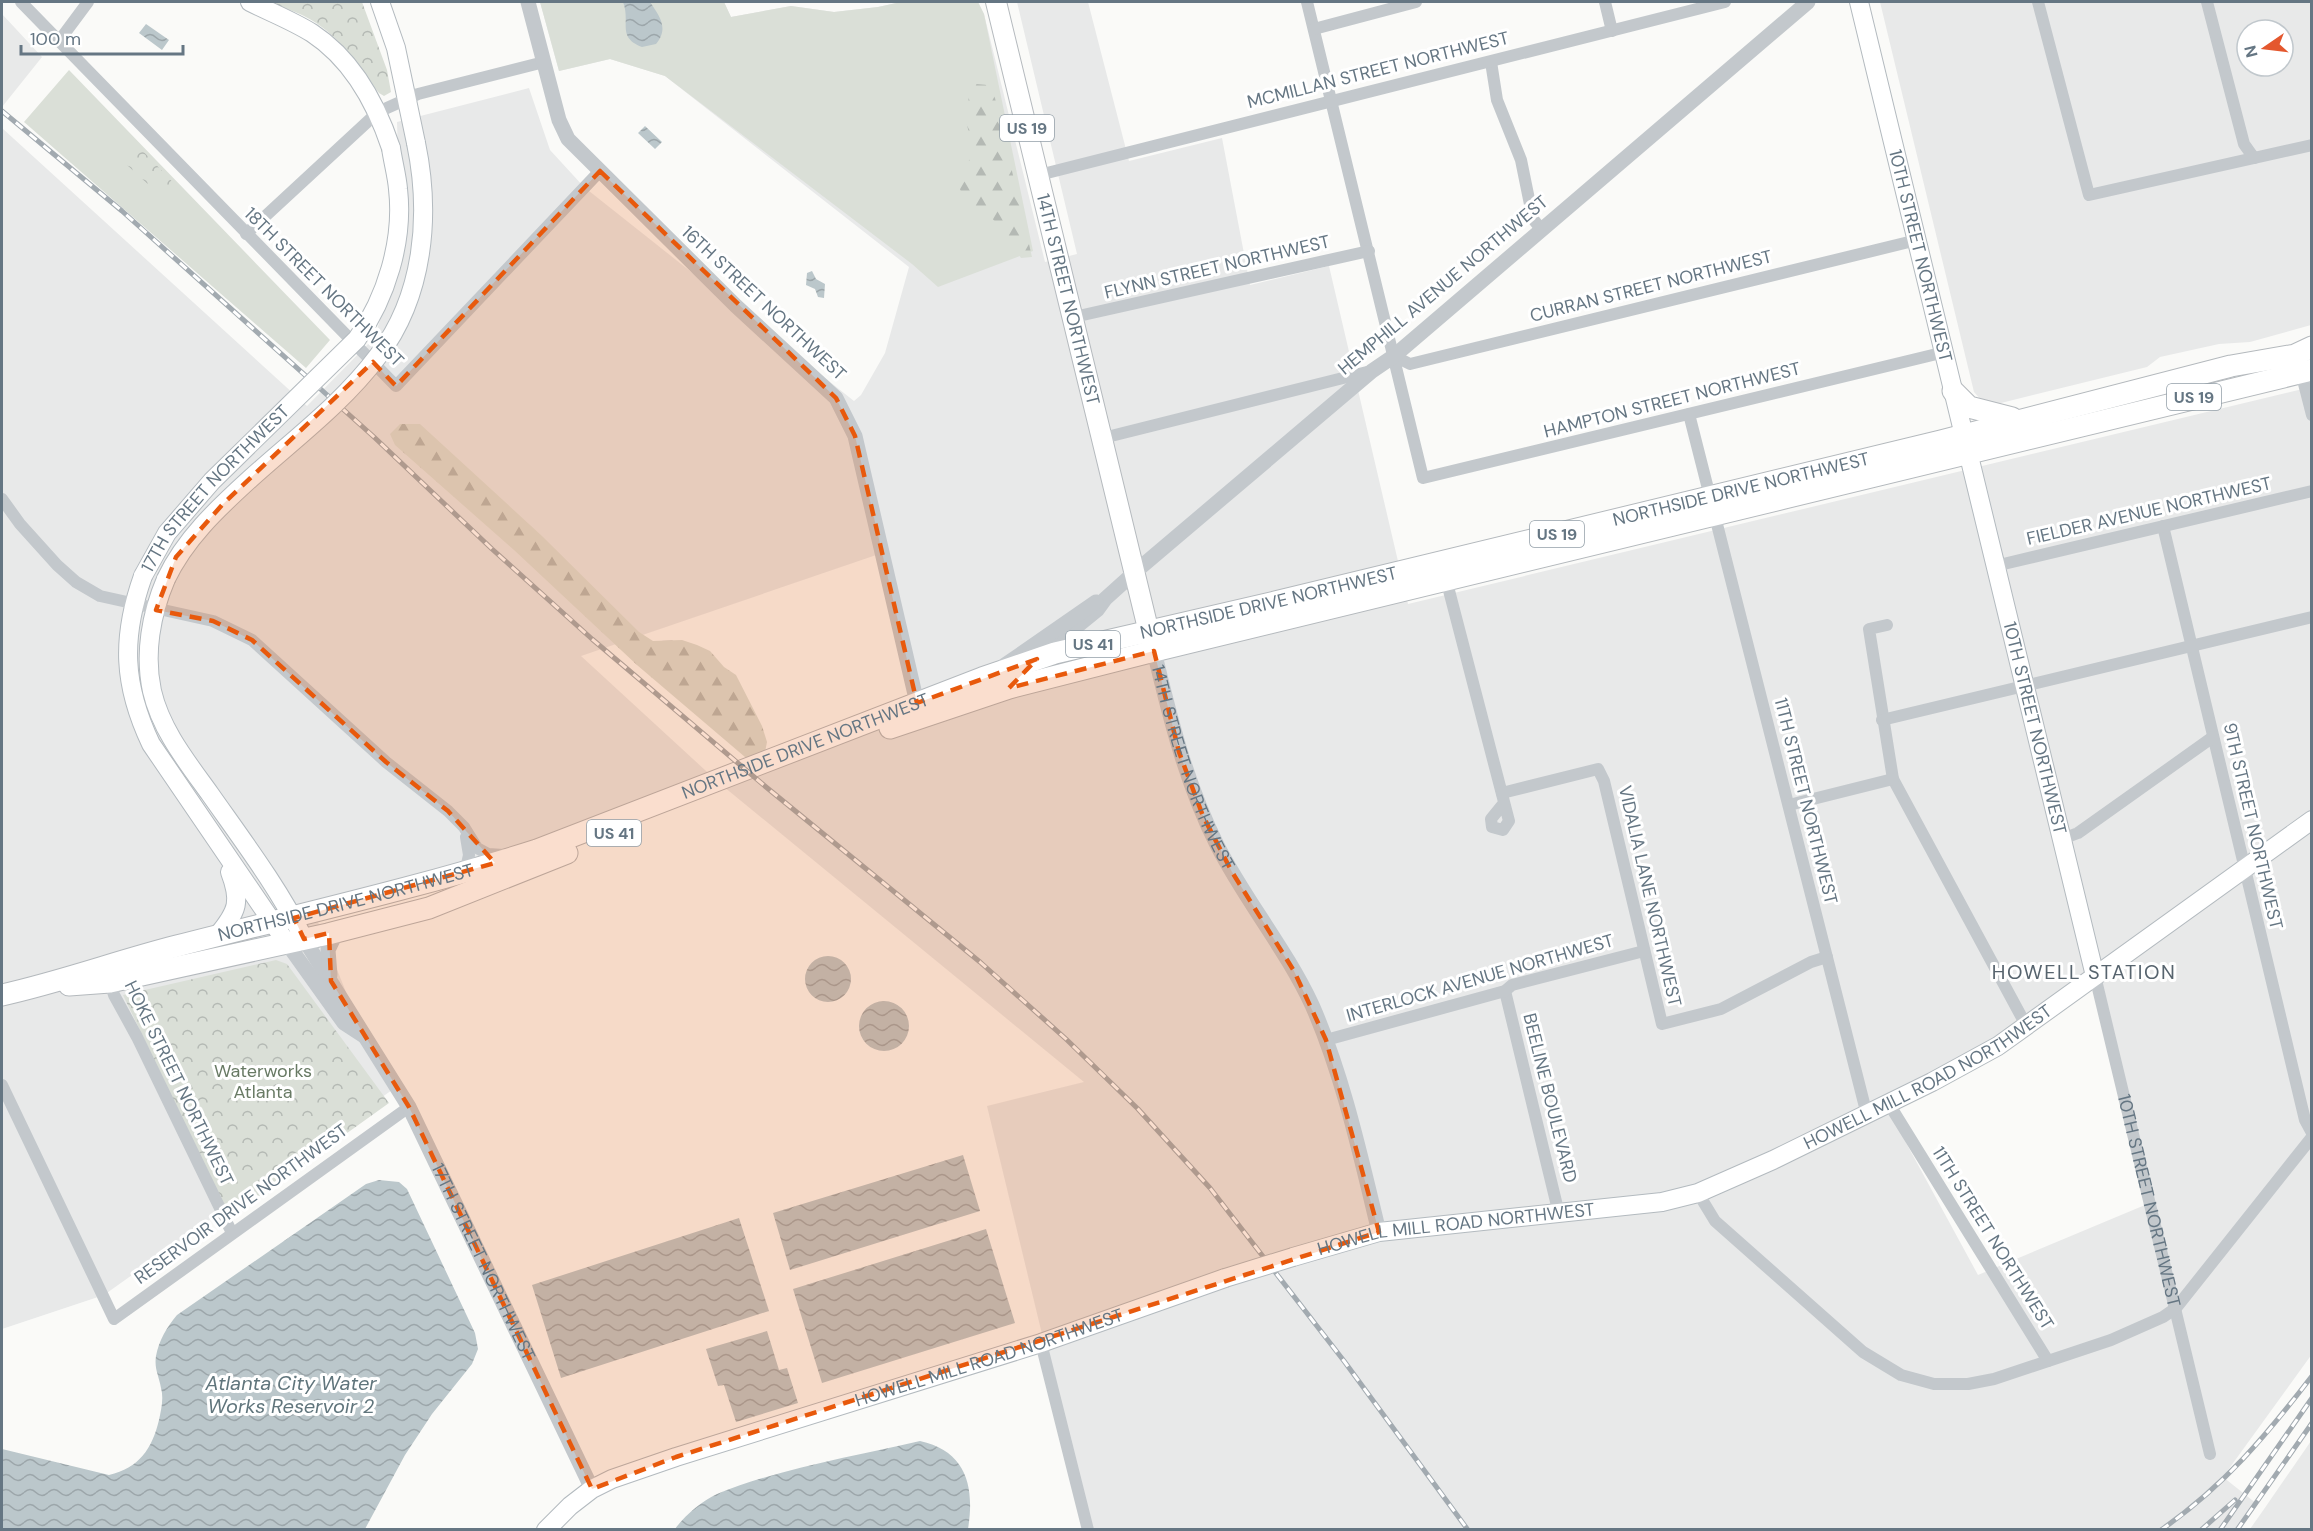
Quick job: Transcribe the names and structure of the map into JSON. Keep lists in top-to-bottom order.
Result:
{
  "streets": {
    "highway": ["US 19", "NORTHSIDE DRIVE NORTHWEST", "US 41"],
    "main road": [
      "10TH STREET NORTHWEST",
      "14TH STREET NORTHWEST",
      "17TH STREET NORTHWEST",
      "HOWELL MILL ROAD NORTHWEST"
    ],
    "street": [
      "MCMILLAN STREET NORTHWEST",
      "FLYNN STREET NORTHWEST",
      "HEMPHILL AVENUE NORTHWEST",
      "CURRAN STREET NORTHWEST",
      "18TH STREET NORTHWEST",
      "16TH STREET NORTHWEST",
      "HAMPTON STREET NORTHWEST",
      "FIELDER AVENUE NORTHWEST",
      "11TH STREET NORTHWEST",
      "9TH STREET NORTHWEST",
      "VIDALIA LANE NORTHWEST",
      "INTERLOCK AVENUE NORTHWEST",
      "HOKE STREET NORTHWEST",
      "BEELINE BOULEVARD",
      "RESERVOIR DRIVE NORTHWEST"
    ]
  },
  "crossings": [
    ["MCMILLAN STREET NORTHWEST", "14TH STREET NORTHWEST"],
    ["10TH STREET NORTHWEST", "CURRAN STREET NORTHWEST"],
    ["10TH STREET NORTHWEST", "HAMPTON STREET NORTHWEST"],
    ["10TH STREET NORTHWEST", "NORTHSIDE DRIVE NORTHWEST"],
    ["10TH STREET NORTHWEST", "FIELDER AVENUE NORTHWEST"],
    ["10TH STREET NORTHWEST", "HOWELL MILL ROAD NORTHWEST"],
    ["FLYNN STREET NORTHWEST", "14TH STREET NORTHWEST"],
    ["HEMPHILL AVENUE NORTHWEST", "CURRAN STREET NORTHWEST"],
    ["HEMPHILL AVENUE NORTHWEST", "14TH STREET NORTHWEST"],
    ["HEMPHILL AVENUE NORTHWEST", "HAMPTON STREET NORTHWEST"],
    ["HEMPHILL AVENUE NORTHWEST", "NORTHSIDE DRIVE NORTHWEST"],
    ["CURRAN STREET NORTHWEST", "HAMPTON STREET NORTHWEST"],
    ["18TH STREET NORTHWEST", "16TH STREET NORTHWEST"],
    ["14TH STREET NORTHWEST", "NORTHSIDE DRIVE NORTHWEST"],
    ["14TH STREET NORTHWEST", "INTERLOCK AVENUE NORTHWEST"],
    ["14TH STREET NORTHWEST", "HOWELL MILL ROAD NORTHWEST"],
    ["16TH STREET NORTHWEST", "NORTHSIDE DRIVE NORTHWEST"],
    ["HAMPTON STREET NORTHWEST", "11TH STREET NORTHWEST"],
    ["NORTHSIDE DRIVE NORTHWEST", "17TH STREET NORTHWEST"],
    ["NORTHSIDE DRIVE NORTHWEST", "11TH STREET NORTHWEST"],
    ["NORTHSIDE DRIVE NORTHWEST", "VIDALIA LANE NORTHWEST"],
    ["NORTHSIDE DRIVE NORTHWEST", "HOKE STREET NORTHWEST"],
    ["17TH STREET NORTHWEST", "HOWELL MILL ROAD NORTHWEST"],
    ["17TH STREET NORTHWEST", "RESERVOIR DRIVE NORTHWEST"],
    ["FIELDER AVENUE NORTHWEST", "9TH STREET NORTHWEST"],
    ["11TH STREET NORTHWEST", "VIDALIA LANE NORTHWEST"],
    ["11TH STREET NORTHWEST", "HOWELL MILL ROAD NORTHWEST"],
    ["9TH STREET NORTHWEST", "HOWELL MILL ROAD NORTHWEST"],
    ["VIDALIA LANE NORTHWEST", "INTERLOCK AVENUE NORTHWEST"],
    ["INTERLOCK AVENUE NORTHWEST", "BEELINE BOULEVARD"],
    ["HOWELL MILL ROAD NORTHWEST", "BEELINE BOULEVARD"],
    ["HOKE STREET NORTHWEST", "RESERVOIR DRIVE NORTHWEST"]
  ],
  "districts": ["HOWELL STATION"],
  "water": ["Atlanta City Water Works Reservoir 2"],
  "parks": ["Waterworks Atlanta"],
  "scale_bar": "100 m",
  "north": "left"
}
